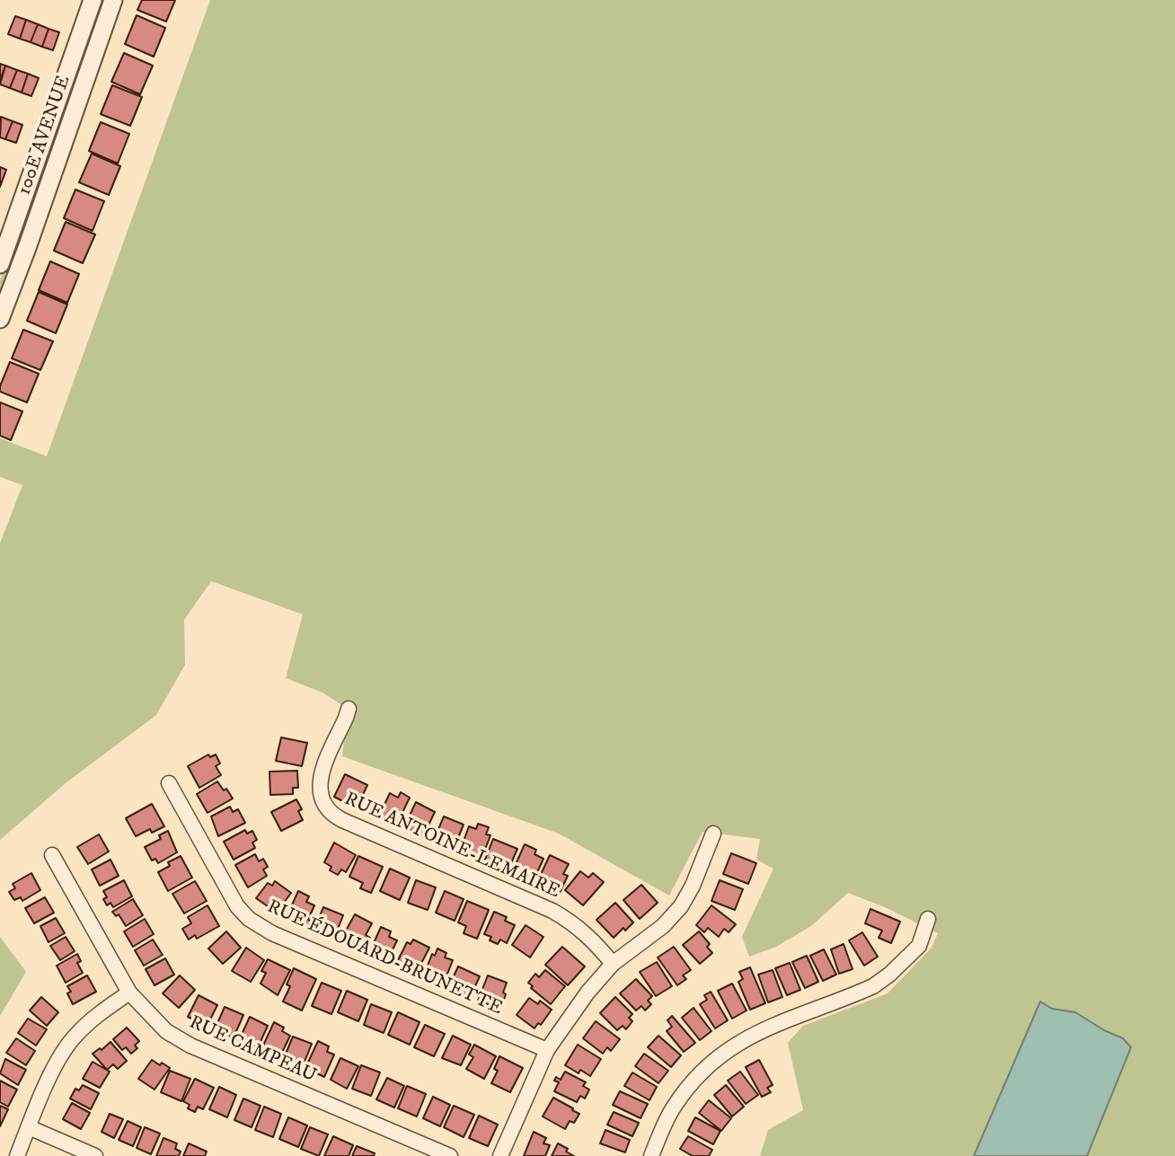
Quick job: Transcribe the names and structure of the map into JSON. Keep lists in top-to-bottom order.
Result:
{
  "streets": {
    "street": [
      "100E AVENUE",
      "RUE ANTOINE-LEMAIRE",
      "RUE ÉDOUARD-BRUNETTE",
      "RUE CAMPEAU"
    ]
  }
}
